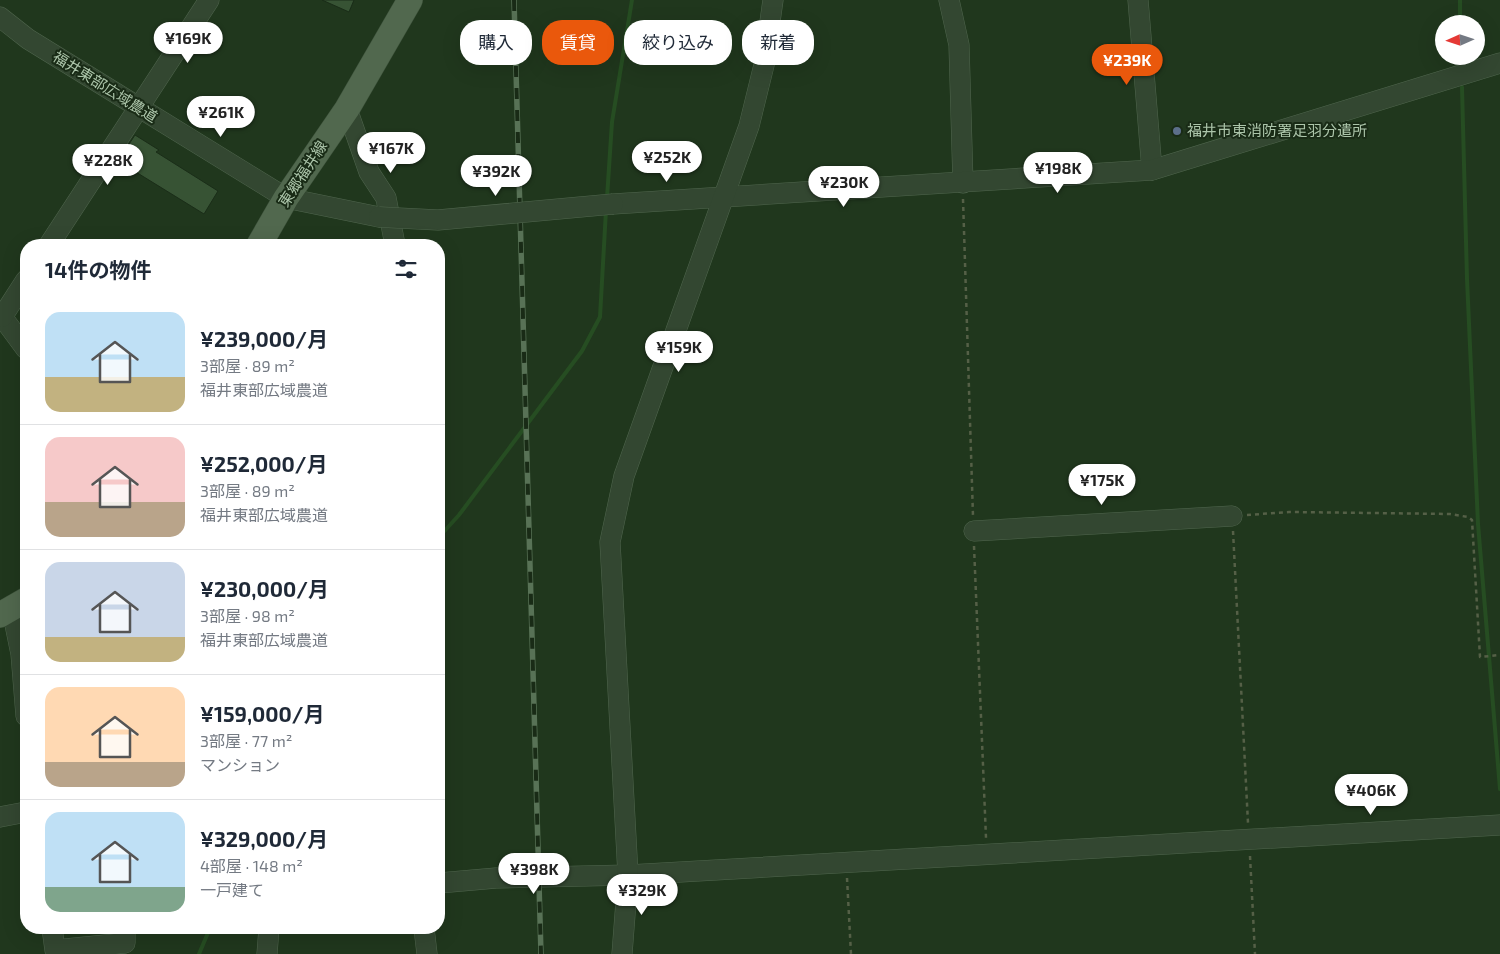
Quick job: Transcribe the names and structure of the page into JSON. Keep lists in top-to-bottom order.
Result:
{
  "streets": {
    "main road": ["東郷福井線"],
    "street": ["福井東部広域農道"]
  },
  "crossings": [
    ["福井東部広域農道", "東郷福井線"]
  ],
  "places": ["福井市東消防署足羽分遣所"],
  "north": "left",
  "page": {
    "chip": [
      "購入",
      "賃貸",
      "絞り込み",
      "新着"
    ],
    "price": [
      "¥169K",
      "¥239K",
      "¥261K",
      "¥167K",
      "¥252K",
      "¥228K",
      "¥198K",
      "¥392K",
      "¥230K",
      "¥159K",
      "¥175K",
      "¥406K",
      "¥398K",
      "¥329K"
    ],
    "heading": "14件の物件",
    "list": [
      {
        "name": "¥239,000/月",
        "note": "3部屋 · 89 m² · 福井東部広域農道"
      },
      {
        "name": "¥252,000/月",
        "note": "3部屋 · 89 m² · 福井東部広域農道"
      },
      {
        "name": "¥230,000/月",
        "note": "3部屋 · 98 m² · 福井東部広域農道"
      },
      {
        "name": "¥159,000/月",
        "note": "3部屋 · 77 m² · マンション"
      },
      {
        "name": "¥329,000/月",
        "note": "4部屋 · 148 m² · 一戸建て"
      }
    ]
  }
}
